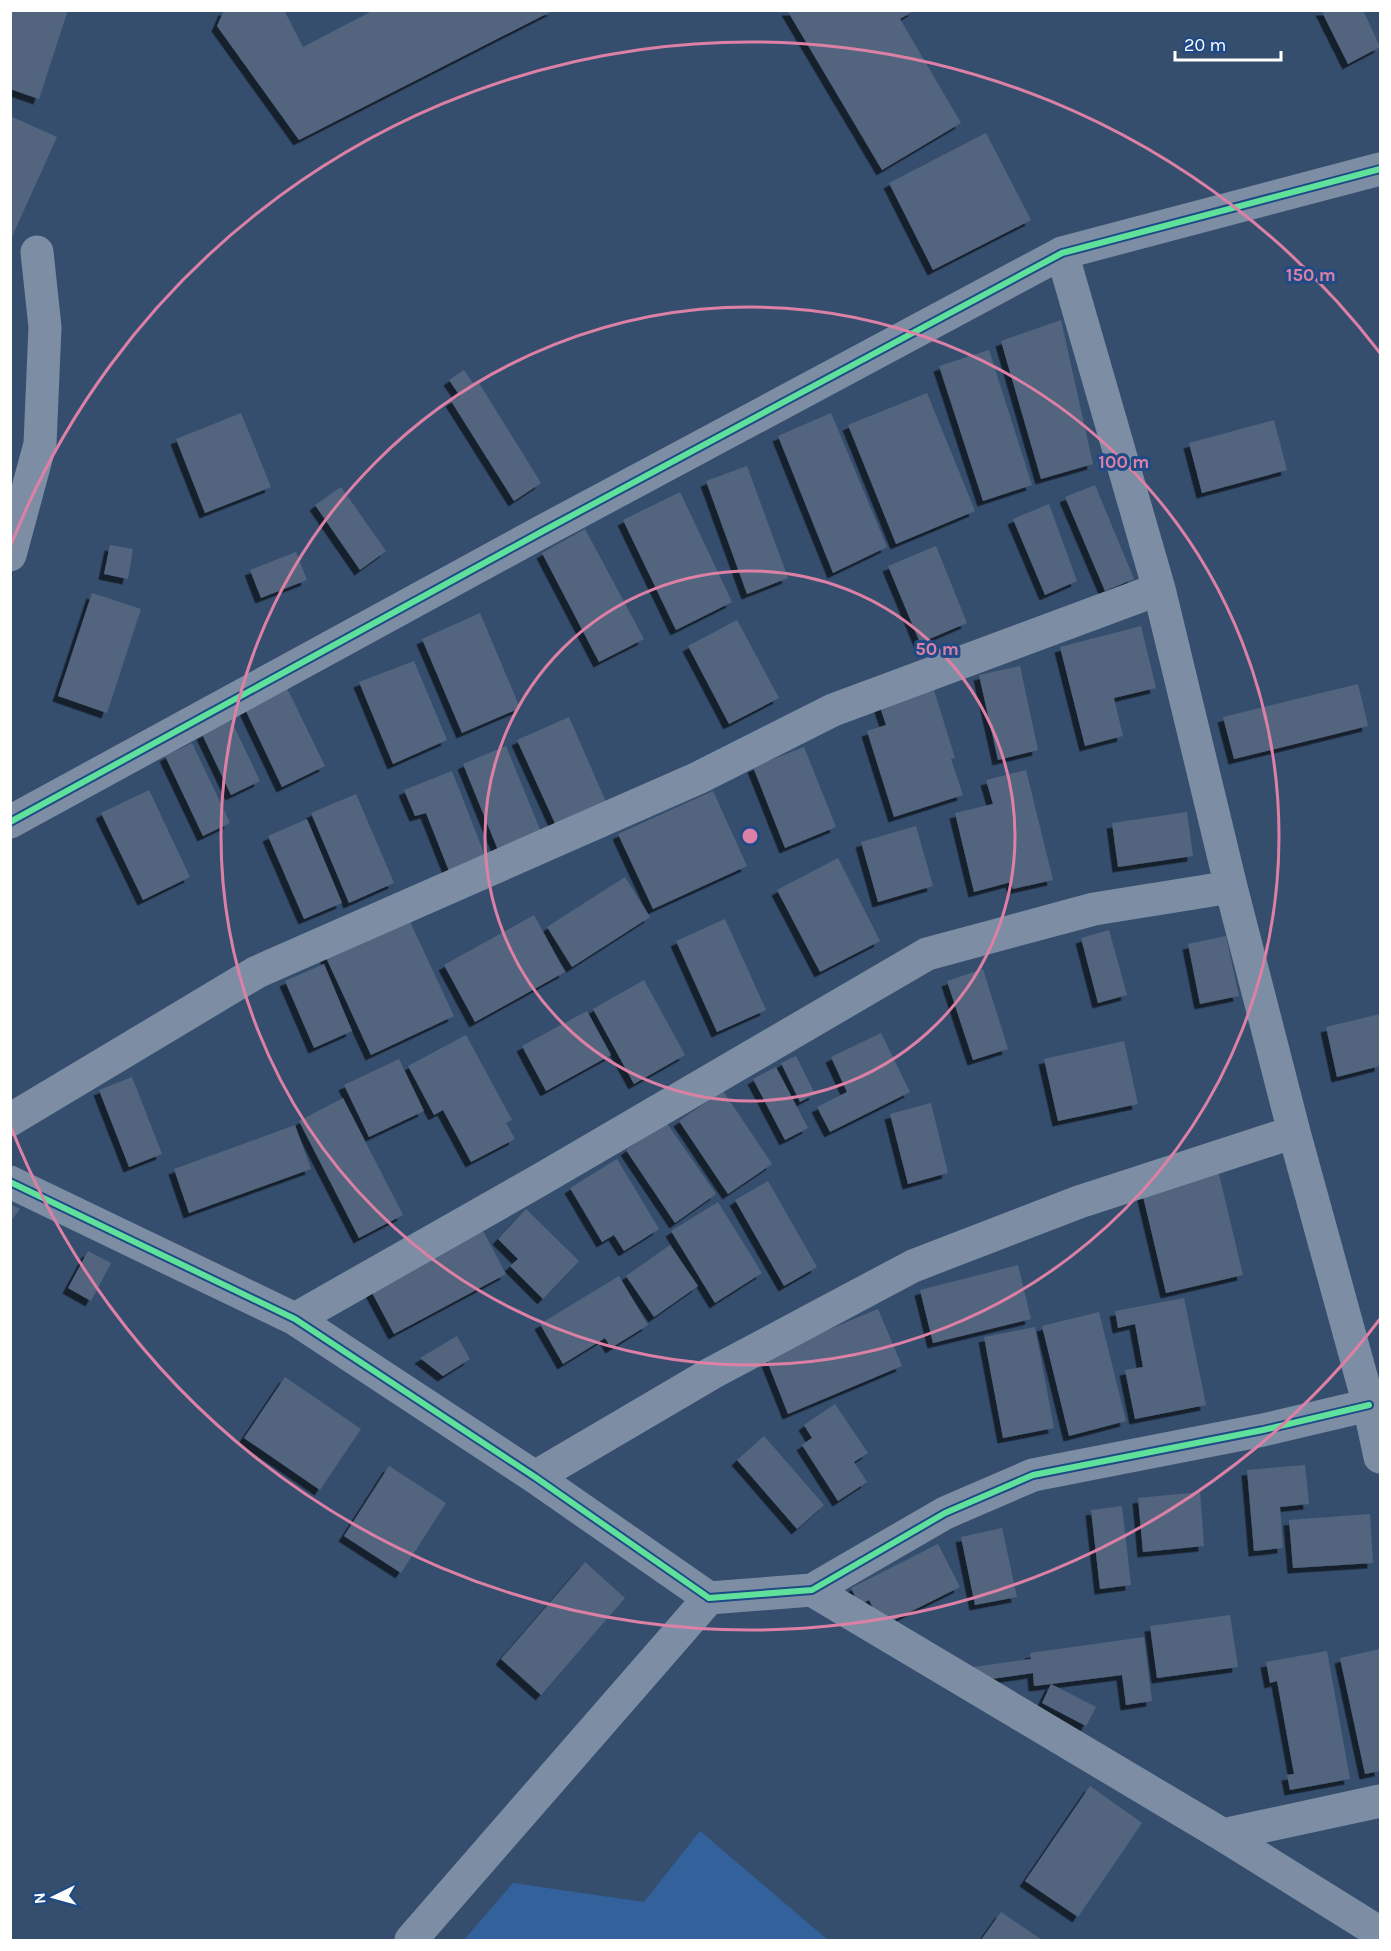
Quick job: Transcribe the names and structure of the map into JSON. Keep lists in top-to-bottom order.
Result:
{
  "scale_bar": "20 m",
  "north": "left",
  "rings": ["150 m", "100 m", "50 m"]
}
